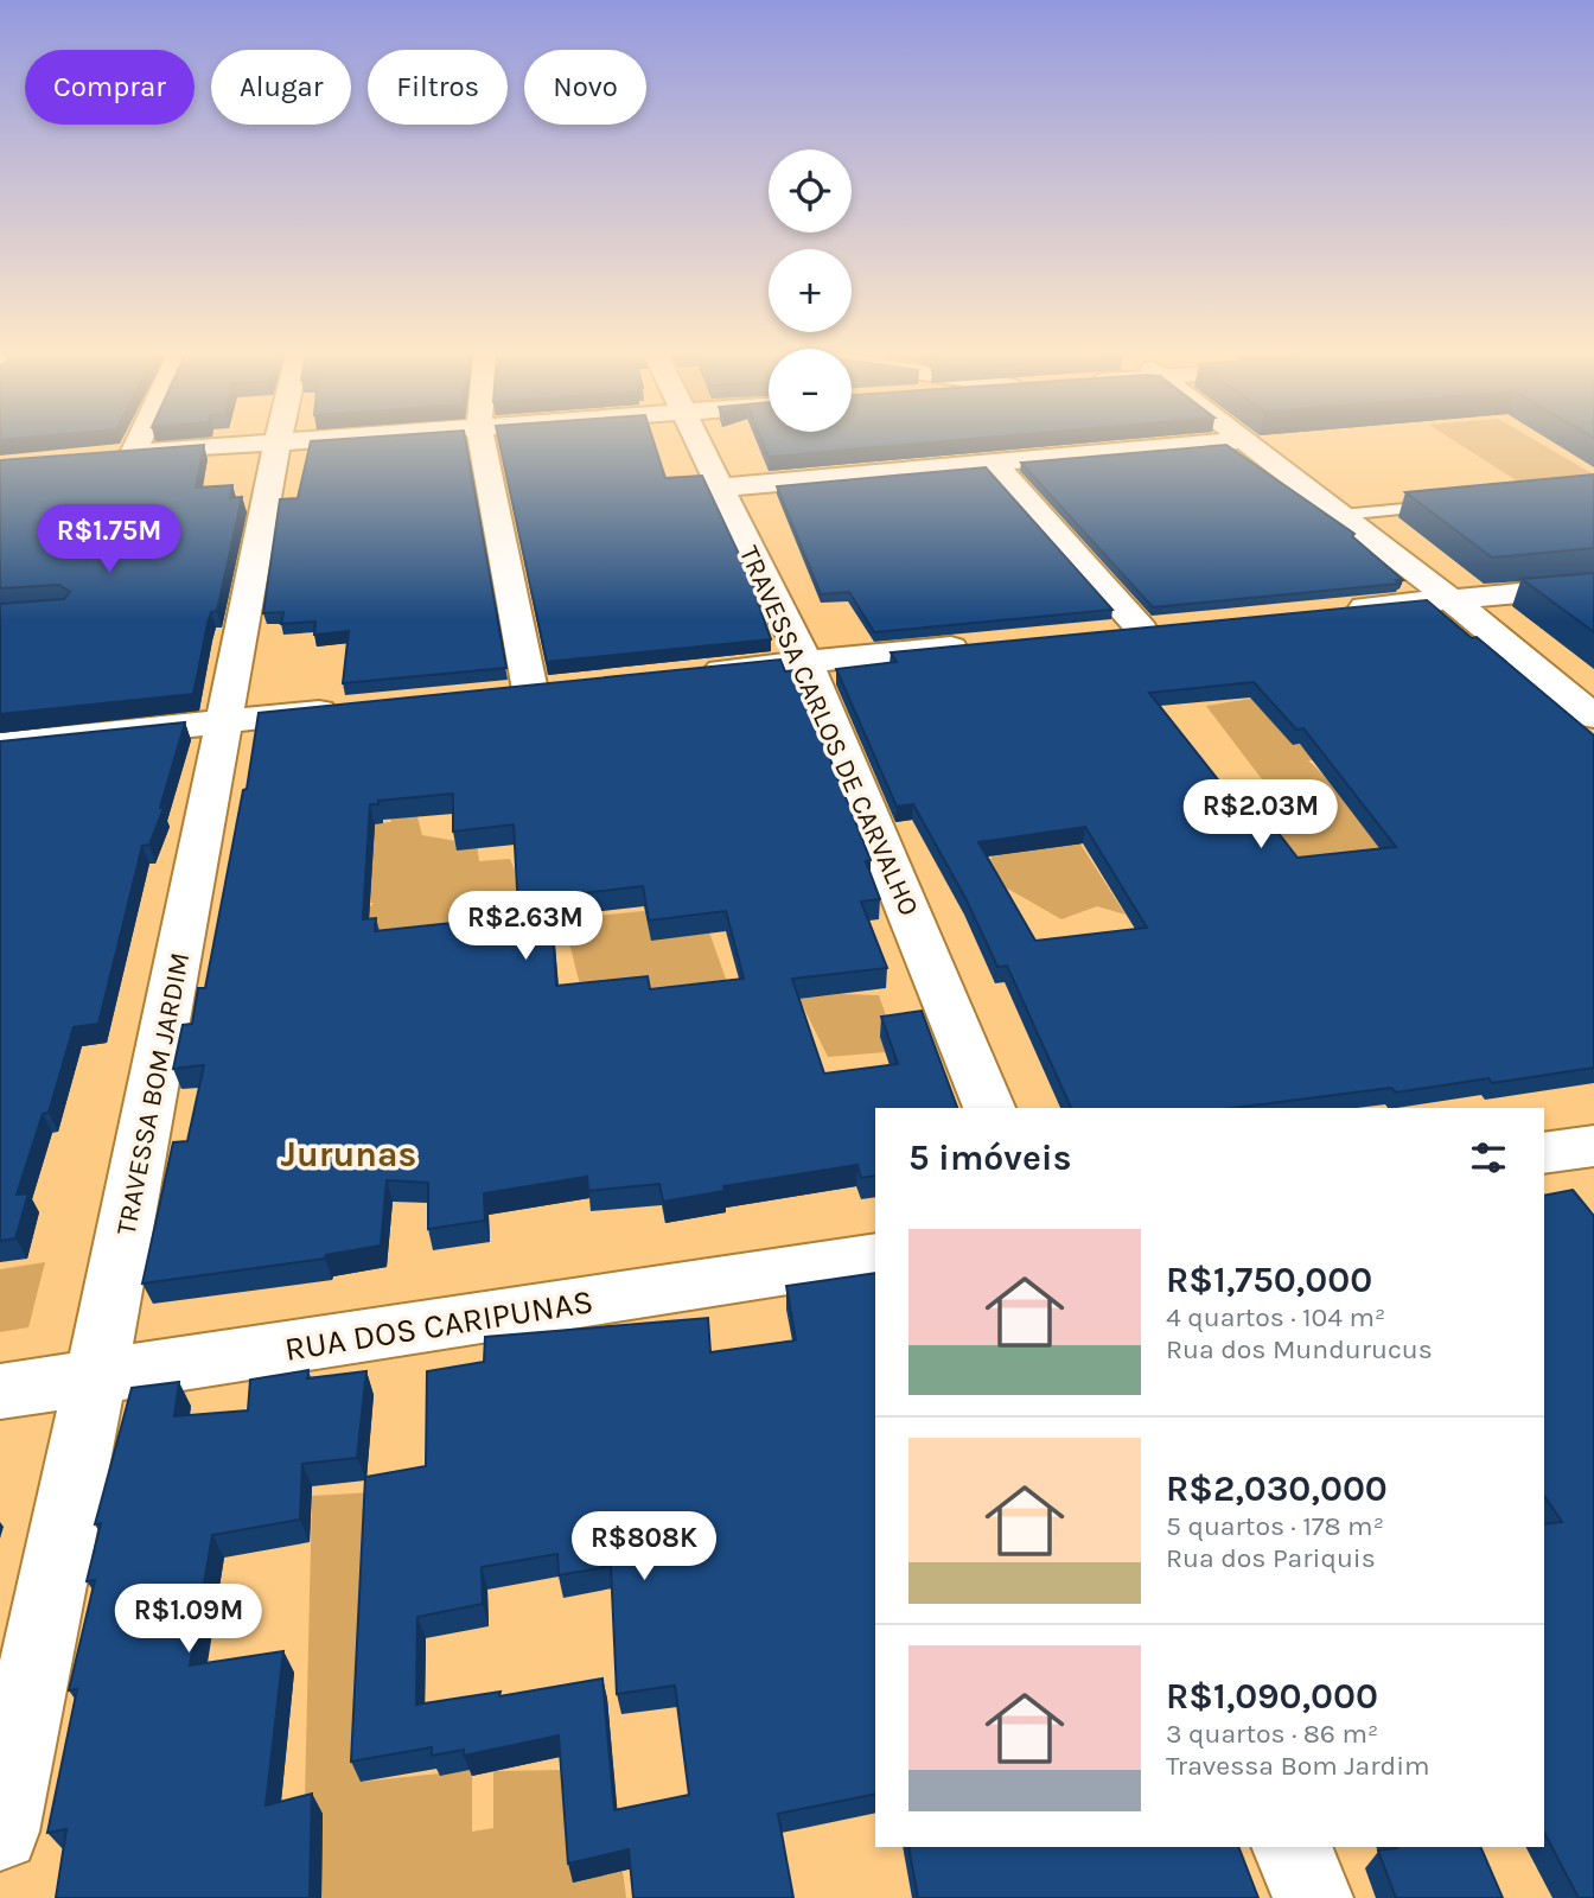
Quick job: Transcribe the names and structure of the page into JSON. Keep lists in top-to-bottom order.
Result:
{
  "streets": {
    "street": ["TRAVESSA CARLOS DE CARVALHO", "TRAVESSA BOM JARDIM", "RUA DOS CARIPUNAS"]
  },
  "crossings": [
    ["TRAVESSA BOM JARDIM", "RUA DOS CARIPUNAS"]
  ],
  "districts": ["Jurunas"],
  "page": {
    "chip": [
      "Comprar",
      "Alugar",
      "Filtros",
      "Novo"
    ],
    "map_buttons": ["+", "−"],
    "price": [
      "R$1.75M",
      "R$2.03M",
      "R$2.63M",
      "R$808K",
      "R$1.09M"
    ],
    "heading": "5 imóveis",
    "list": [
      {
        "name": "R$1,750,000",
        "note": "4 quartos · 104 m² · Rua dos Mundurucus"
      },
      {
        "name": "R$2,030,000",
        "note": "5 quartos · 178 m² · Rua dos Pariquis"
      },
      {
        "name": "R$1,090,000",
        "note": "3 quartos · 86 m² · Travessa Bom Jardim"
      }
    ]
  }
}
